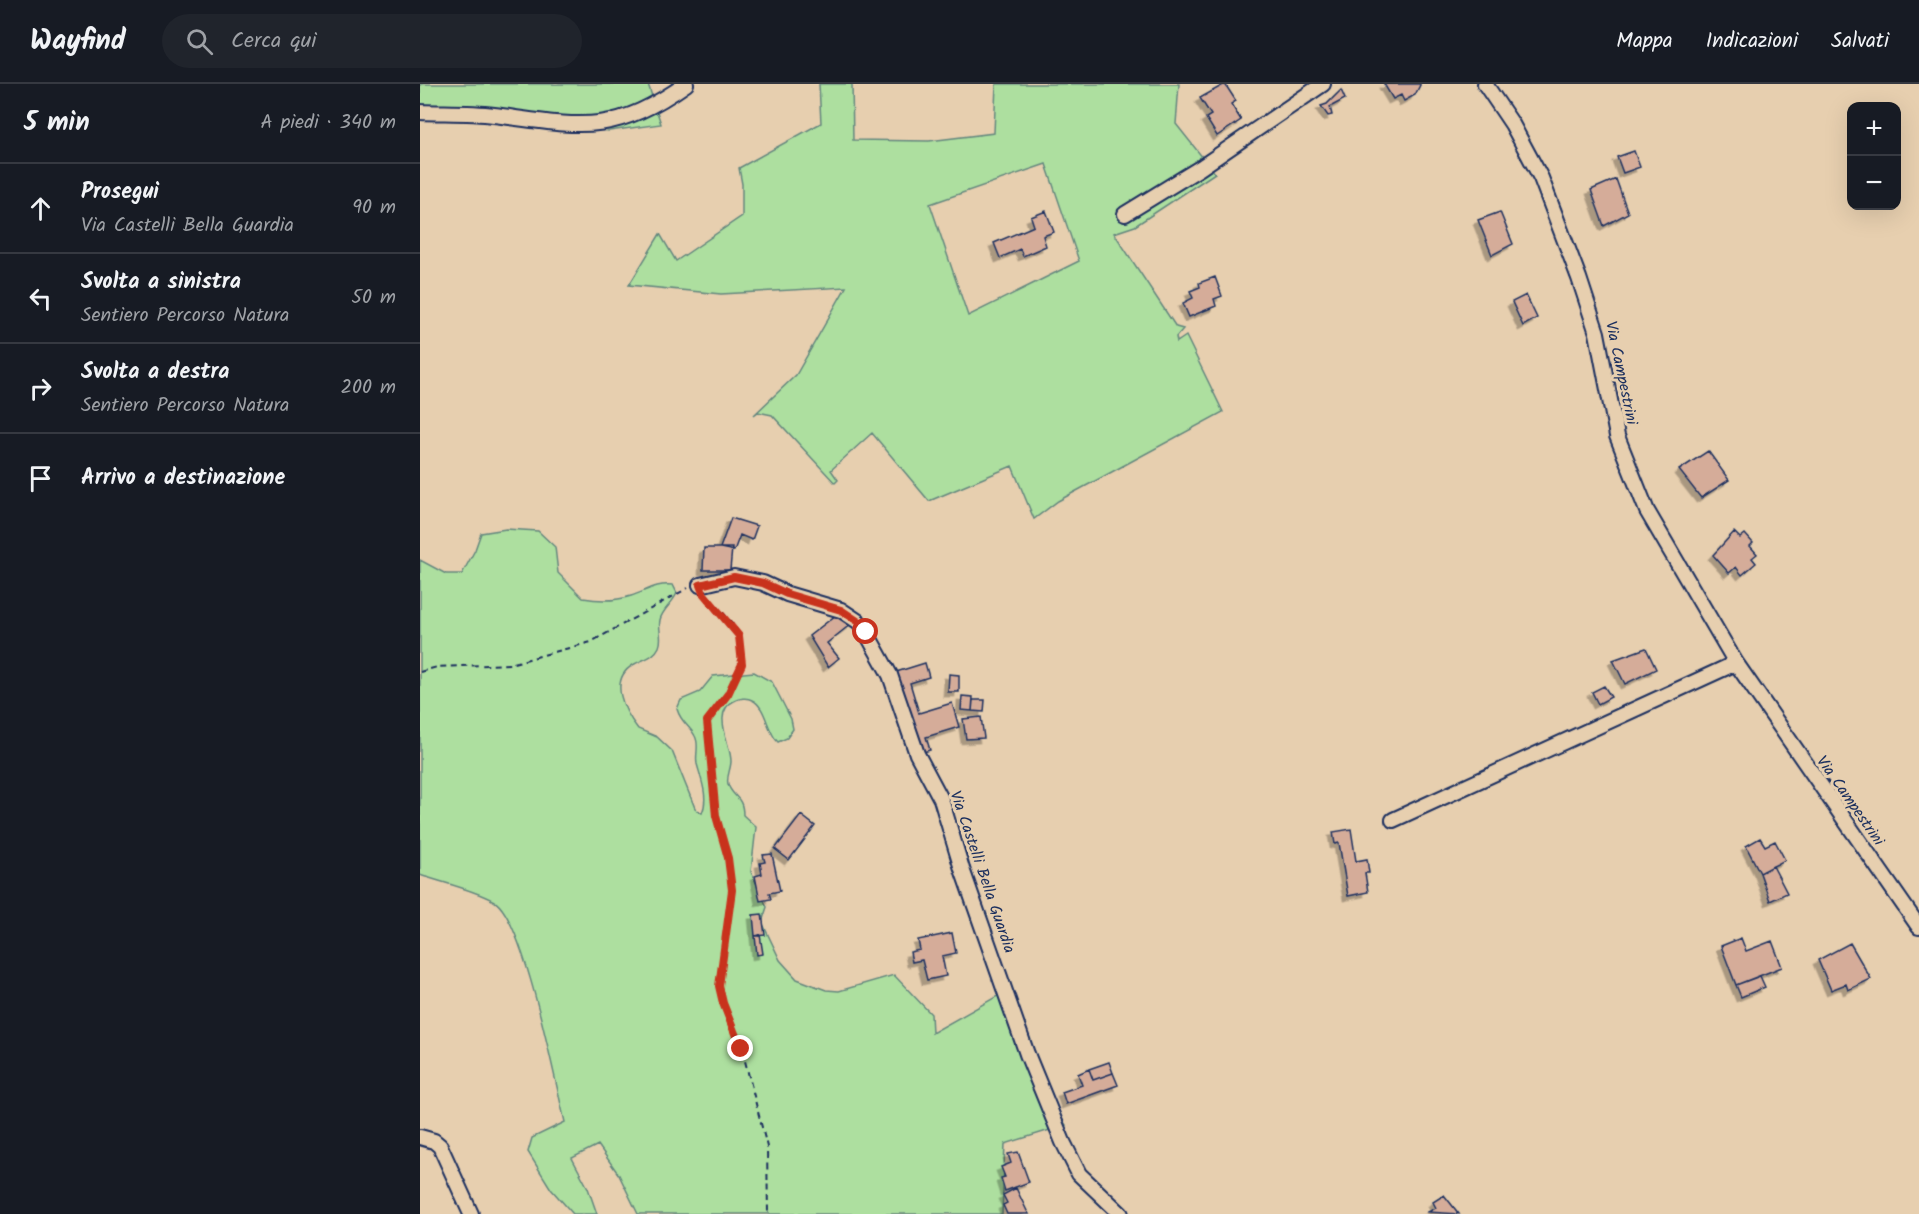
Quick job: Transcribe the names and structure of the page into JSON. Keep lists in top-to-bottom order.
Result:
{
  "streets": {
    "street": ["Via Campestrini", "Via Castelli Bella Guardia"]
  },
  "page": {
    "header": "Wayfind",
    "search": "Cerca qui",
    "nav": ["Mappa", "Indicazioni", "Salvati"],
    "heading": ["5 min", "A piedi · 340 m"],
    "map_buttons": ["+", "−"],
    "list": [
      ["Prosegui", "Via Castelli Bella Guardia", "90 m"],
      ["Svolta a sinistra", "Sentiero Percorso Natura", "50 m"],
      ["Svolta a destra", "Sentiero Percorso Natura", "200 m"],
      "Arrivo a destinazione"
    ]
  }
}
